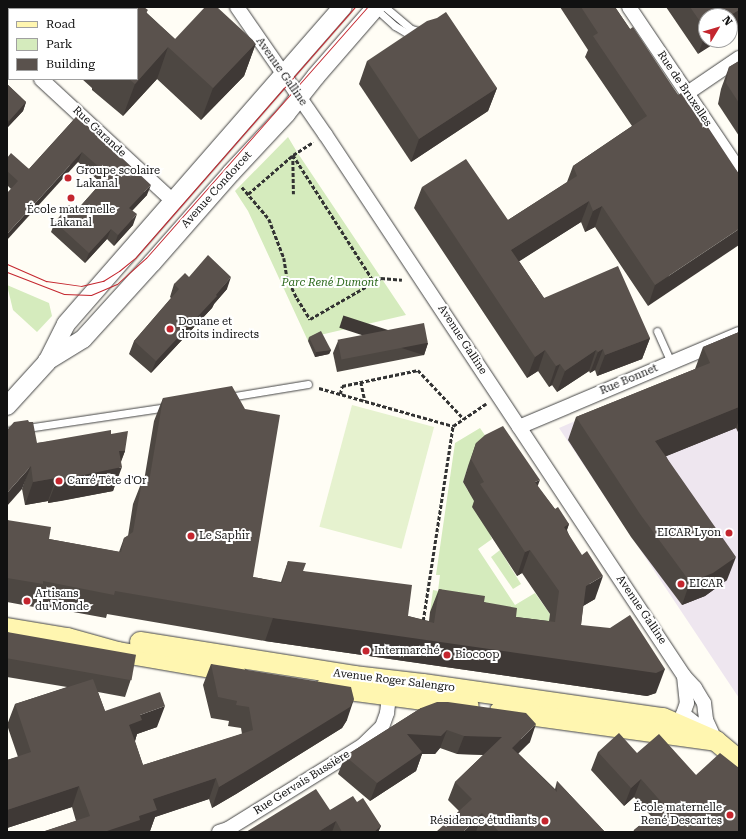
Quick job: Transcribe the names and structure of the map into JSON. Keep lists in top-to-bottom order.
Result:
{
  "streets": {
    "main road": ["Avenue Roger Salengro"],
    "street": [
      "Avenue Galline",
      "Rue de Bruxelles",
      "Rue Garande",
      "Avenue Condorcet",
      "Rue Bonnet",
      "Rue Gervais Bussière"
    ]
  },
  "crossings": [
    ["Avenue Galline", "Avenue Condorcet"],
    ["Avenue Galline", "Rue Bonnet"],
    ["Avenue Galline", "Avenue Roger Salengro"],
    ["Rue Garande", "Avenue Condorcet"],
    ["Avenue Roger Salengro", "Rue Gervais Bussière"]
  ],
  "parks": ["Parc René Dumont"],
  "places": [
    "Groupe scolaire Lakanal",
    "École maternelle Lakanal",
    "Douane et droits indirects",
    "Carré Tête d'Or",
    "EICAR Lyon",
    "Le Saphir",
    "EICAR",
    "Artisans du Monde",
    "Intermarché",
    "Biocoop",
    "École maternelle René Descartes",
    "Résidence étudiants"
  ],
  "legend": ["Road", "Park", "Building"],
  "north": "top right"
}
